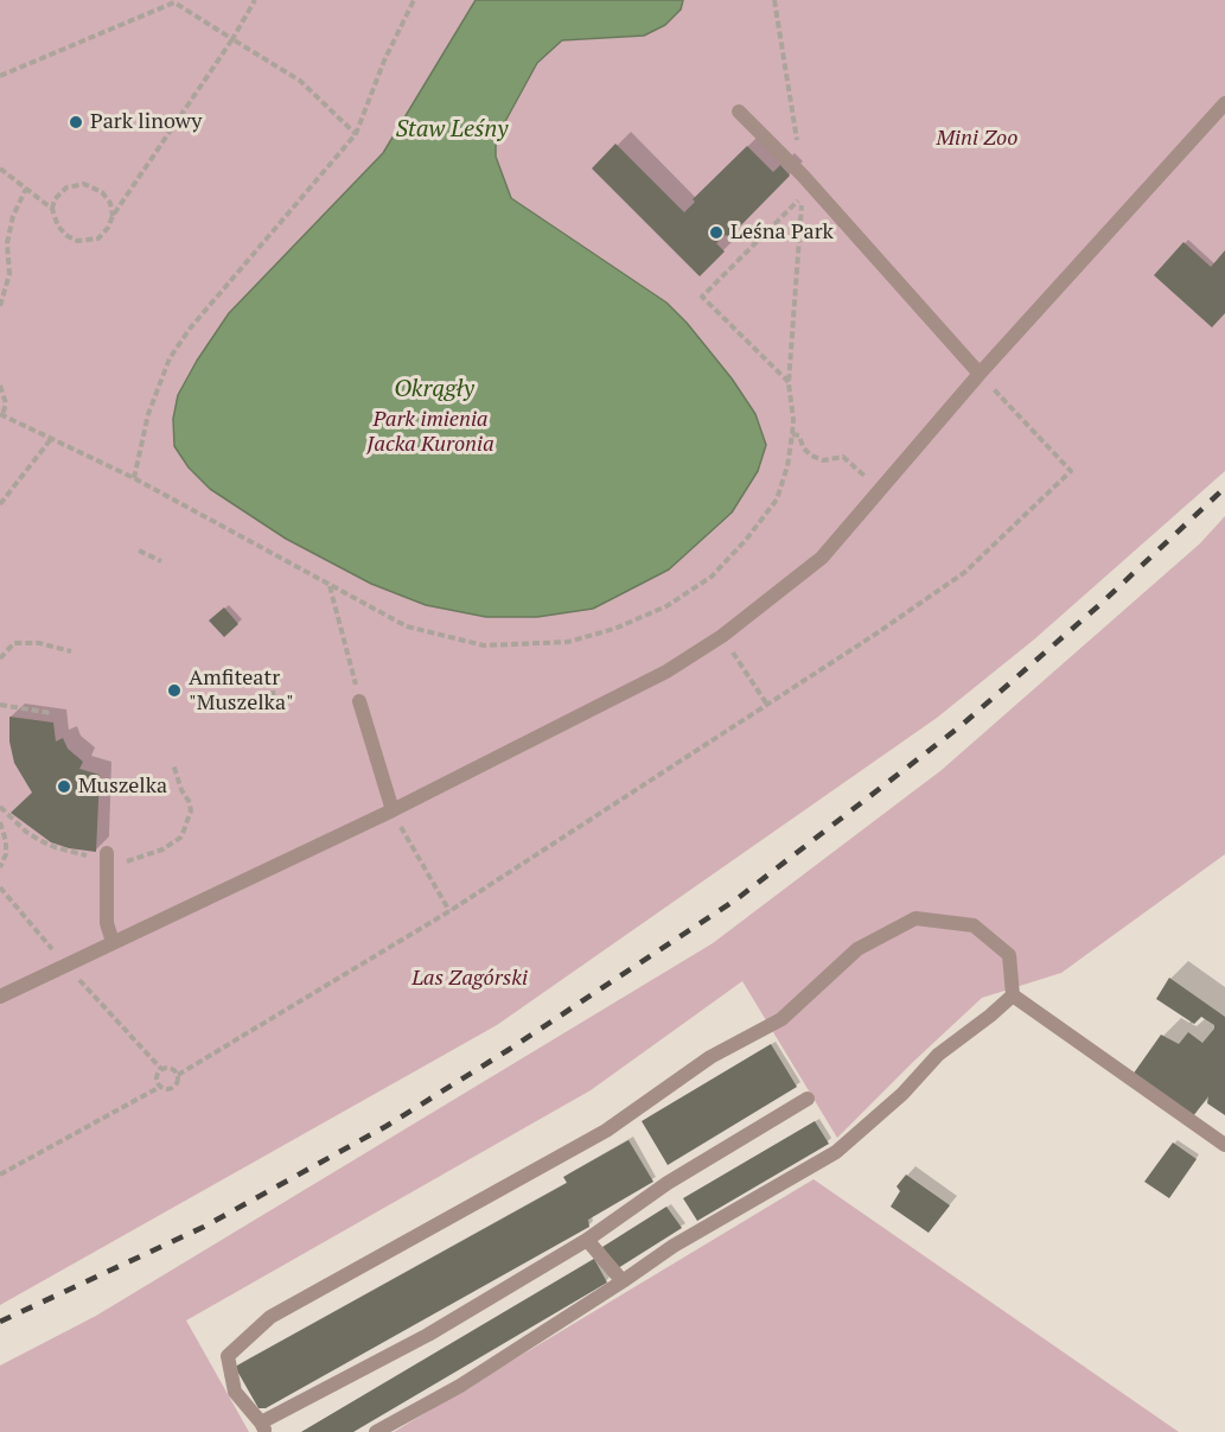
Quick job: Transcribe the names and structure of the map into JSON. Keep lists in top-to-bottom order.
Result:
{
  "water": ["Staw Leśny", "Okrągły"],
  "parks": ["Mini Zoo", "Park imienia Jacka Kuronia", "Las Zagórski"],
  "places": [
    "Park linowy",
    "Leśna Park",
    "Amfiteatr \"Muszelka\"",
    "Muszelka"
  ]
}
